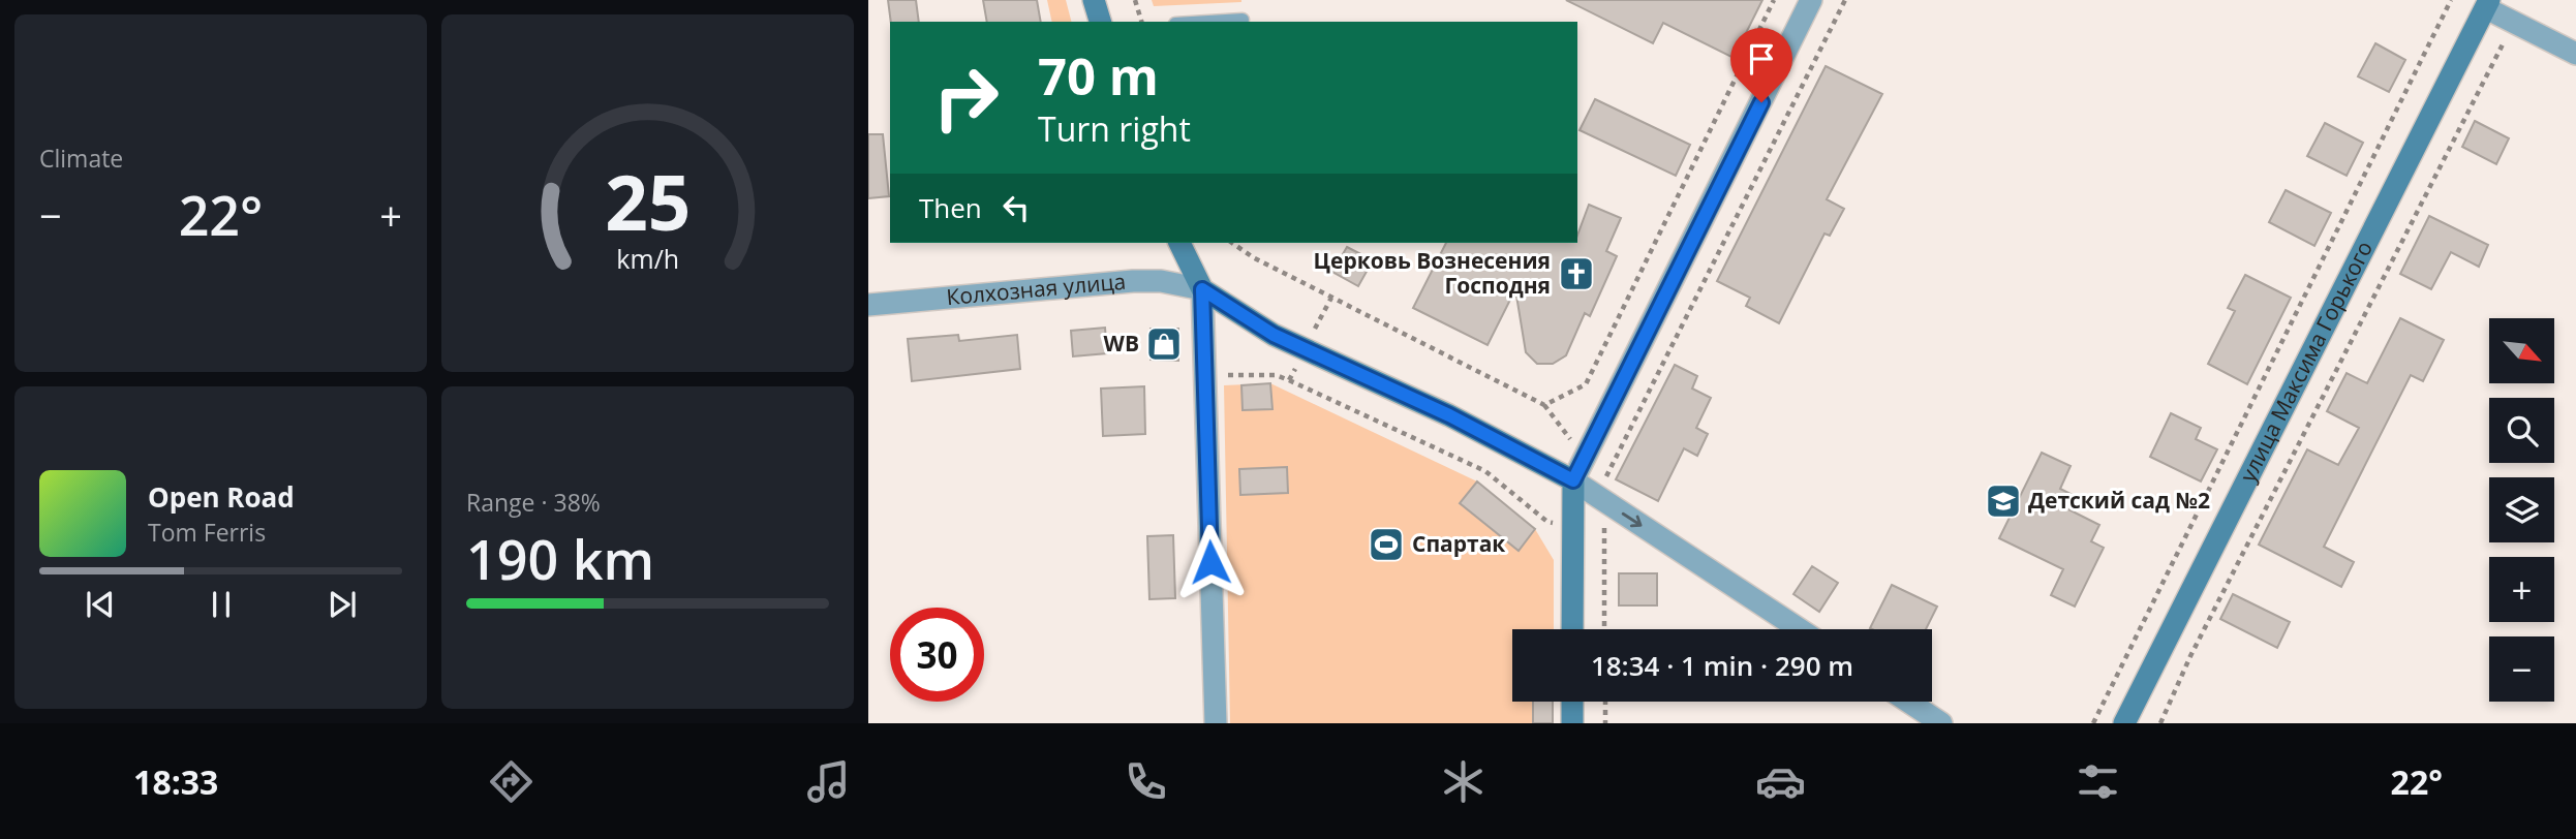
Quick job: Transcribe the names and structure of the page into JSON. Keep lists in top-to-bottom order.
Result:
{
  "streets": {
    "main road": ["улица Максима Горького"],
    "street": ["Колхозная улица"]
  },
  "places": {
    "church": ["Церковь Вознесения Господня"],
    "shop": ["WB"],
    "school or university": ["Детский сад №2"],
    "sports": ["Спартак"]
  },
  "north": "bottom right",
  "page": {
    "tile": [
      "Climate",
      ["Range · 38%", "190 km"]
    ],
    "turn": ["70 m", "Turn right"],
    "then": "Then",
    "heat": ["−", "22°", "+"],
    "map_buttons": ["+", "−"],
    "song": ["Open Road", "Tom Ferris"],
    "limit": "30",
    "trip": "18:34 · 1 min · 290 m",
    "tabs": ["18:33", "22°"],
    "gauge": ["25", "km/h"]
  }
}
